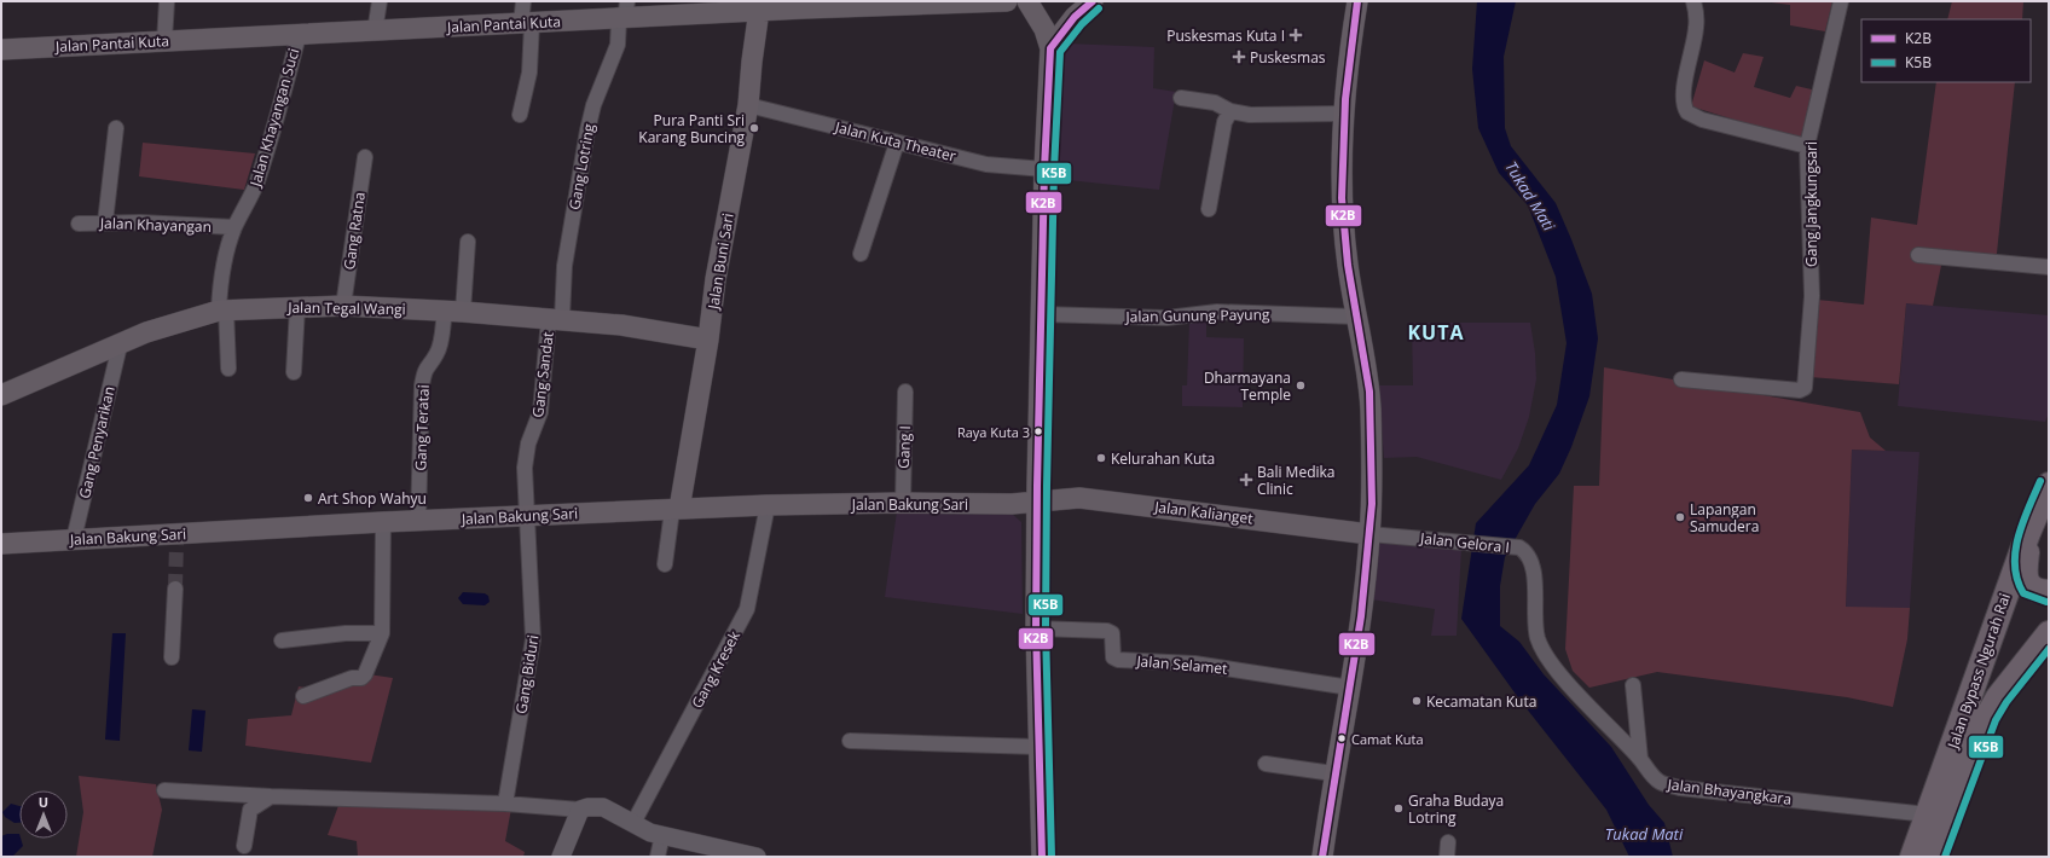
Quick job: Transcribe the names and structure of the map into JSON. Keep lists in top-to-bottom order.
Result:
{
  "streets": {
    "highway": ["Jalan Bypass Ngurah Rai"],
    "main road": [
      "Jalan Pantai Kuta",
      "Jalan Buni Sari",
      "Jalan Tegal Wangi",
      "Jalan Bakung Sari",
      "Jalan Kalianget"
    ],
    "street": [
      "Jalan Khayangan Suci",
      "Jalan Kuta Theater",
      "Gang Lotring",
      "Gang Jangkungsari",
      "Jalan Khayangan",
      "Gang Ratna",
      "Jalan Gunung Payung",
      "Gang Sandat",
      "Gang Teratai",
      "Gang Penyarikan",
      "Gang I",
      "Jalan Gelora I",
      "Jalan Selamet",
      "Gang Kresek",
      "Gang Biduri",
      "Jalan Bhayangkara"
    ]
  },
  "crossings": [
    ["Jalan Pantai Kuta", "Jalan Khayangan Suci"],
    ["Jalan Pantai Kuta", "Gang Lotring"],
    ["Jalan Pantai Kuta", "Jalan Buni Sari"],
    ["Jalan Khayangan Suci", "Jalan Khayangan"],
    ["Jalan Khayangan Suci", "Jalan Tegal Wangi"],
    ["Jalan Kuta Theater", "Jalan Buni Sari"],
    ["Gang Lotring", "Jalan Tegal Wangi"],
    ["Gang Lotring", "Gang Sandat"],
    ["Gang Ratna", "Jalan Tegal Wangi"],
    ["Jalan Buni Sari", "Jalan Tegal Wangi"],
    ["Jalan Buni Sari", "Jalan Bakung Sari"],
    ["Jalan Tegal Wangi", "Gang Sandat"],
    ["Jalan Tegal Wangi", "Gang Teratai"],
    ["Jalan Tegal Wangi", "Gang Penyarikan"],
    ["Gang Sandat", "Jalan Bakung Sari"],
    ["Gang Sandat", "Gang Biduri"],
    ["Gang Teratai", "Jalan Bakung Sari"],
    ["Gang Penyarikan", "Jalan Bakung Sari"],
    ["Gang I", "Jalan Bakung Sari"],
    ["Jalan Bakung Sari", "Jalan Kalianget"],
    ["Jalan Bakung Sari", "Gang Kresek"],
    ["Jalan Bakung Sari", "Gang Biduri"],
    ["Jalan Kalianget", "Jalan Gelora I"],
    ["Jalan Gelora I", "Jalan Bhayangkara"],
    ["Jalan Bypass Ngurah Rai", "Jalan Bhayangkara"]
  ],
  "districts": ["KUTA"],
  "water": ["Tukad Mati"],
  "places": {
    "health": ["Puskesmas Kuta I", "Puskesmas", "Bali Medika Clinic"],
    "other": [
      "Pura Panti Sri Karang Buncing",
      "Dharmayana Temple",
      "Raya Kuta 3",
      "Kelurahan Kuta",
      "Art Shop Wahyu",
      "Lapangan Samudera",
      "Kecamatan Kuta",
      "Camat Kuta",
      "Graha Budaya Lotring"
    ]
  },
  "lines": ["transit line K2B", "transit line K5B"],
  "legend": ["K2B", "K5B"],
  "north": "top"
}
